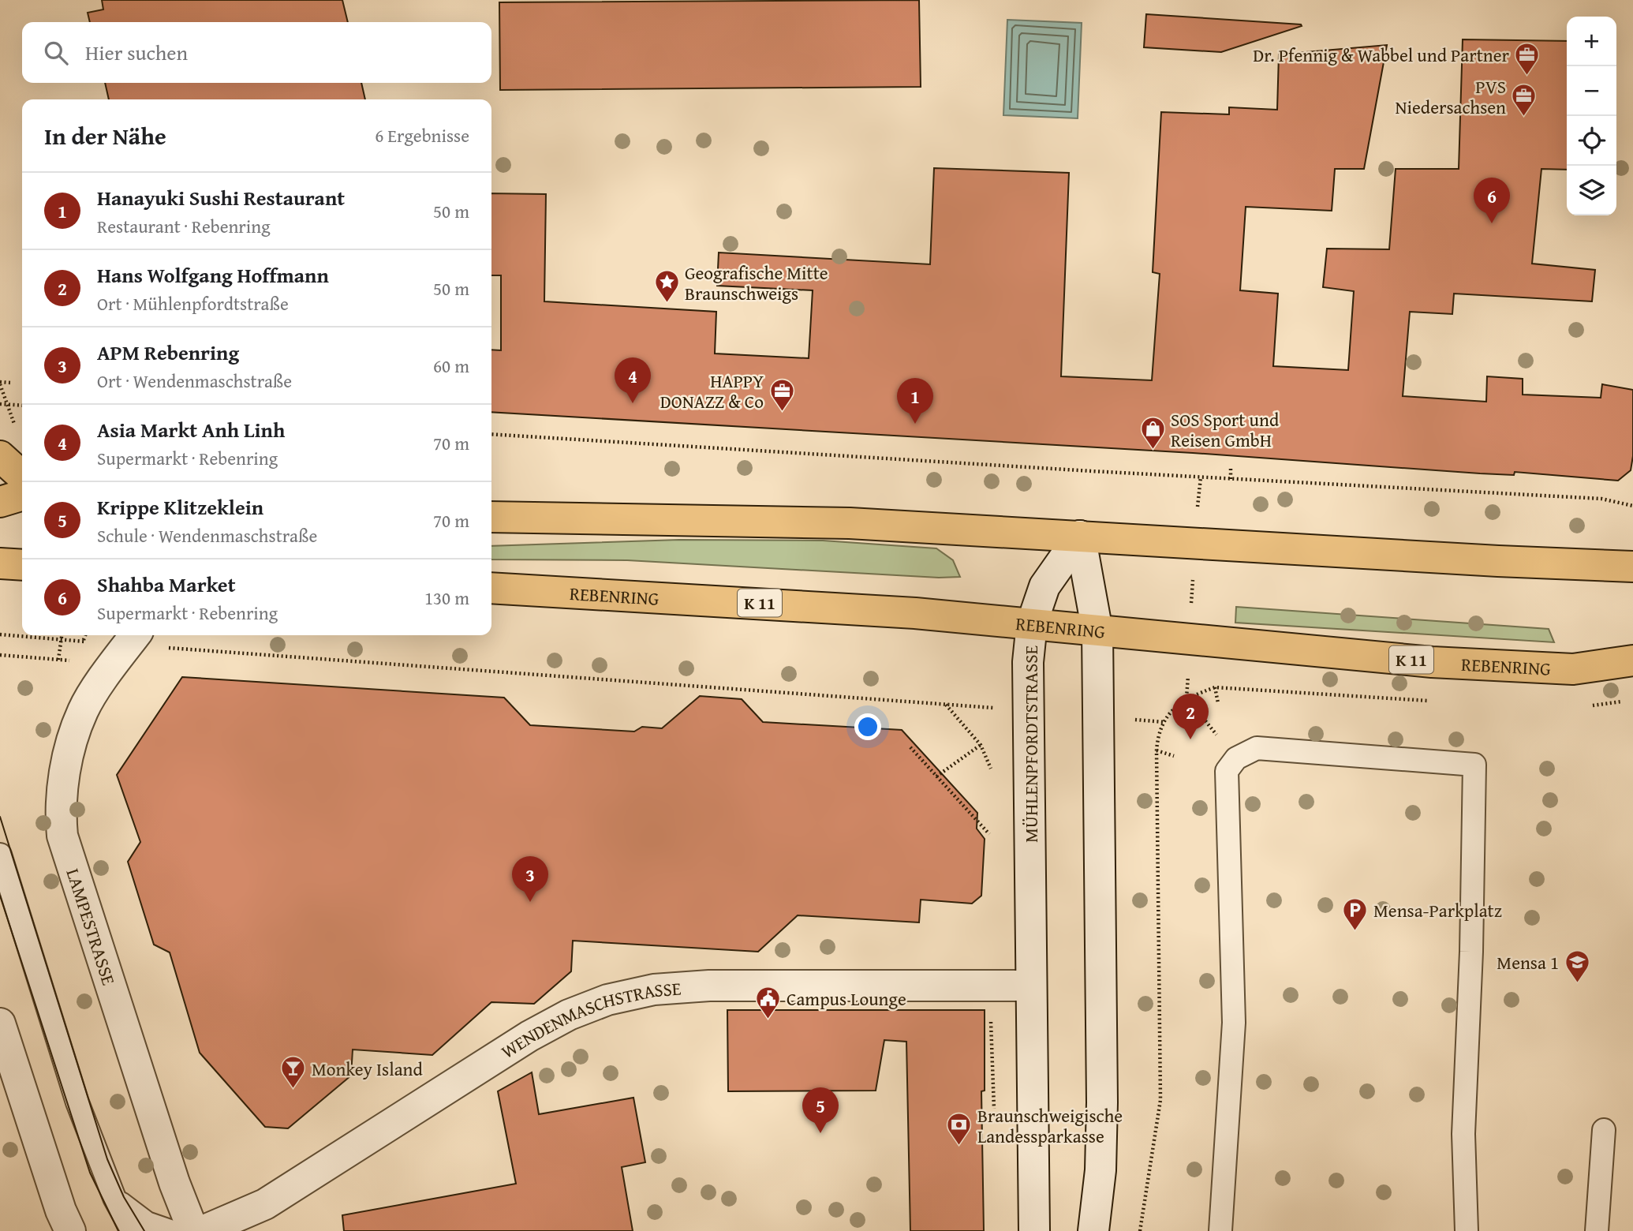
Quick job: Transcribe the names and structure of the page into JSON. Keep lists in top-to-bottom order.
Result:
{
  "streets": {
    "main road": ["REBENRING", "K 11"],
    "street": ["MÜHLENPFORDTSTRASSE", "LAMPESTRASSE", "WENDENMASCHSTRASSE"]
  },
  "crossings": [
    ["REBENRING", "MÜHLENPFORDTSTRASSE"],
    ["MÜHLENPFORDTSTRASSE", "WENDENMASCHSTRASSE"]
  ],
  "places": {
    "office": ["Dr. Pfennig & Wabbel und Partner", "PVS Niedersachsen", "HAPPY DONAZZ & Co"],
    "place": ["Geografische Mitte Braunschweigs"],
    "shop": ["SOS Sport und Reisen GmbH"],
    "parking": ["Mensa-Parkplatz"],
    "school or university": ["Mensa 1"],
    "public building": ["Campus Lounge"],
    "bar": ["Monkey Island"],
    "bank": ["Braunschweigische Landessparkasse"]
  },
  "page": {
    "map_buttons": ["+", "−"],
    "search": "Hier suchen",
    "heading": ["In der Nähe", "6 Ergebnisse"],
    "list": [
      {
        "mark": "1",
        "name": "Hanayuki Sushi Restaurant",
        "note": "Restaurant · Rebenring",
        "value": "50 m"
      },
      {
        "mark": "2",
        "name": "Hans Wolfgang Hoffmann",
        "note": "Ort · Mühlenpfordtstraße",
        "value": "50 m"
      },
      {
        "mark": "3",
        "name": "APM Rebenring",
        "note": "Ort · Wendenmaschstraße",
        "value": "60 m"
      },
      {
        "mark": "4",
        "name": "Asia Markt Anh Linh",
        "note": "Supermarkt · Rebenring",
        "value": "70 m"
      },
      {
        "mark": "5",
        "name": "Krippe Klitzeklein",
        "note": "Schule · Wendenmaschstraße",
        "value": "70 m"
      },
      {
        "mark": "6",
        "name": "Shahba Market",
        "note": "Supermarkt · Rebenring",
        "value": "130 m"
      }
    ],
    "pins": [
      "6",
      "4",
      "1",
      "2",
      "3",
      "5"
    ]
  }
}
